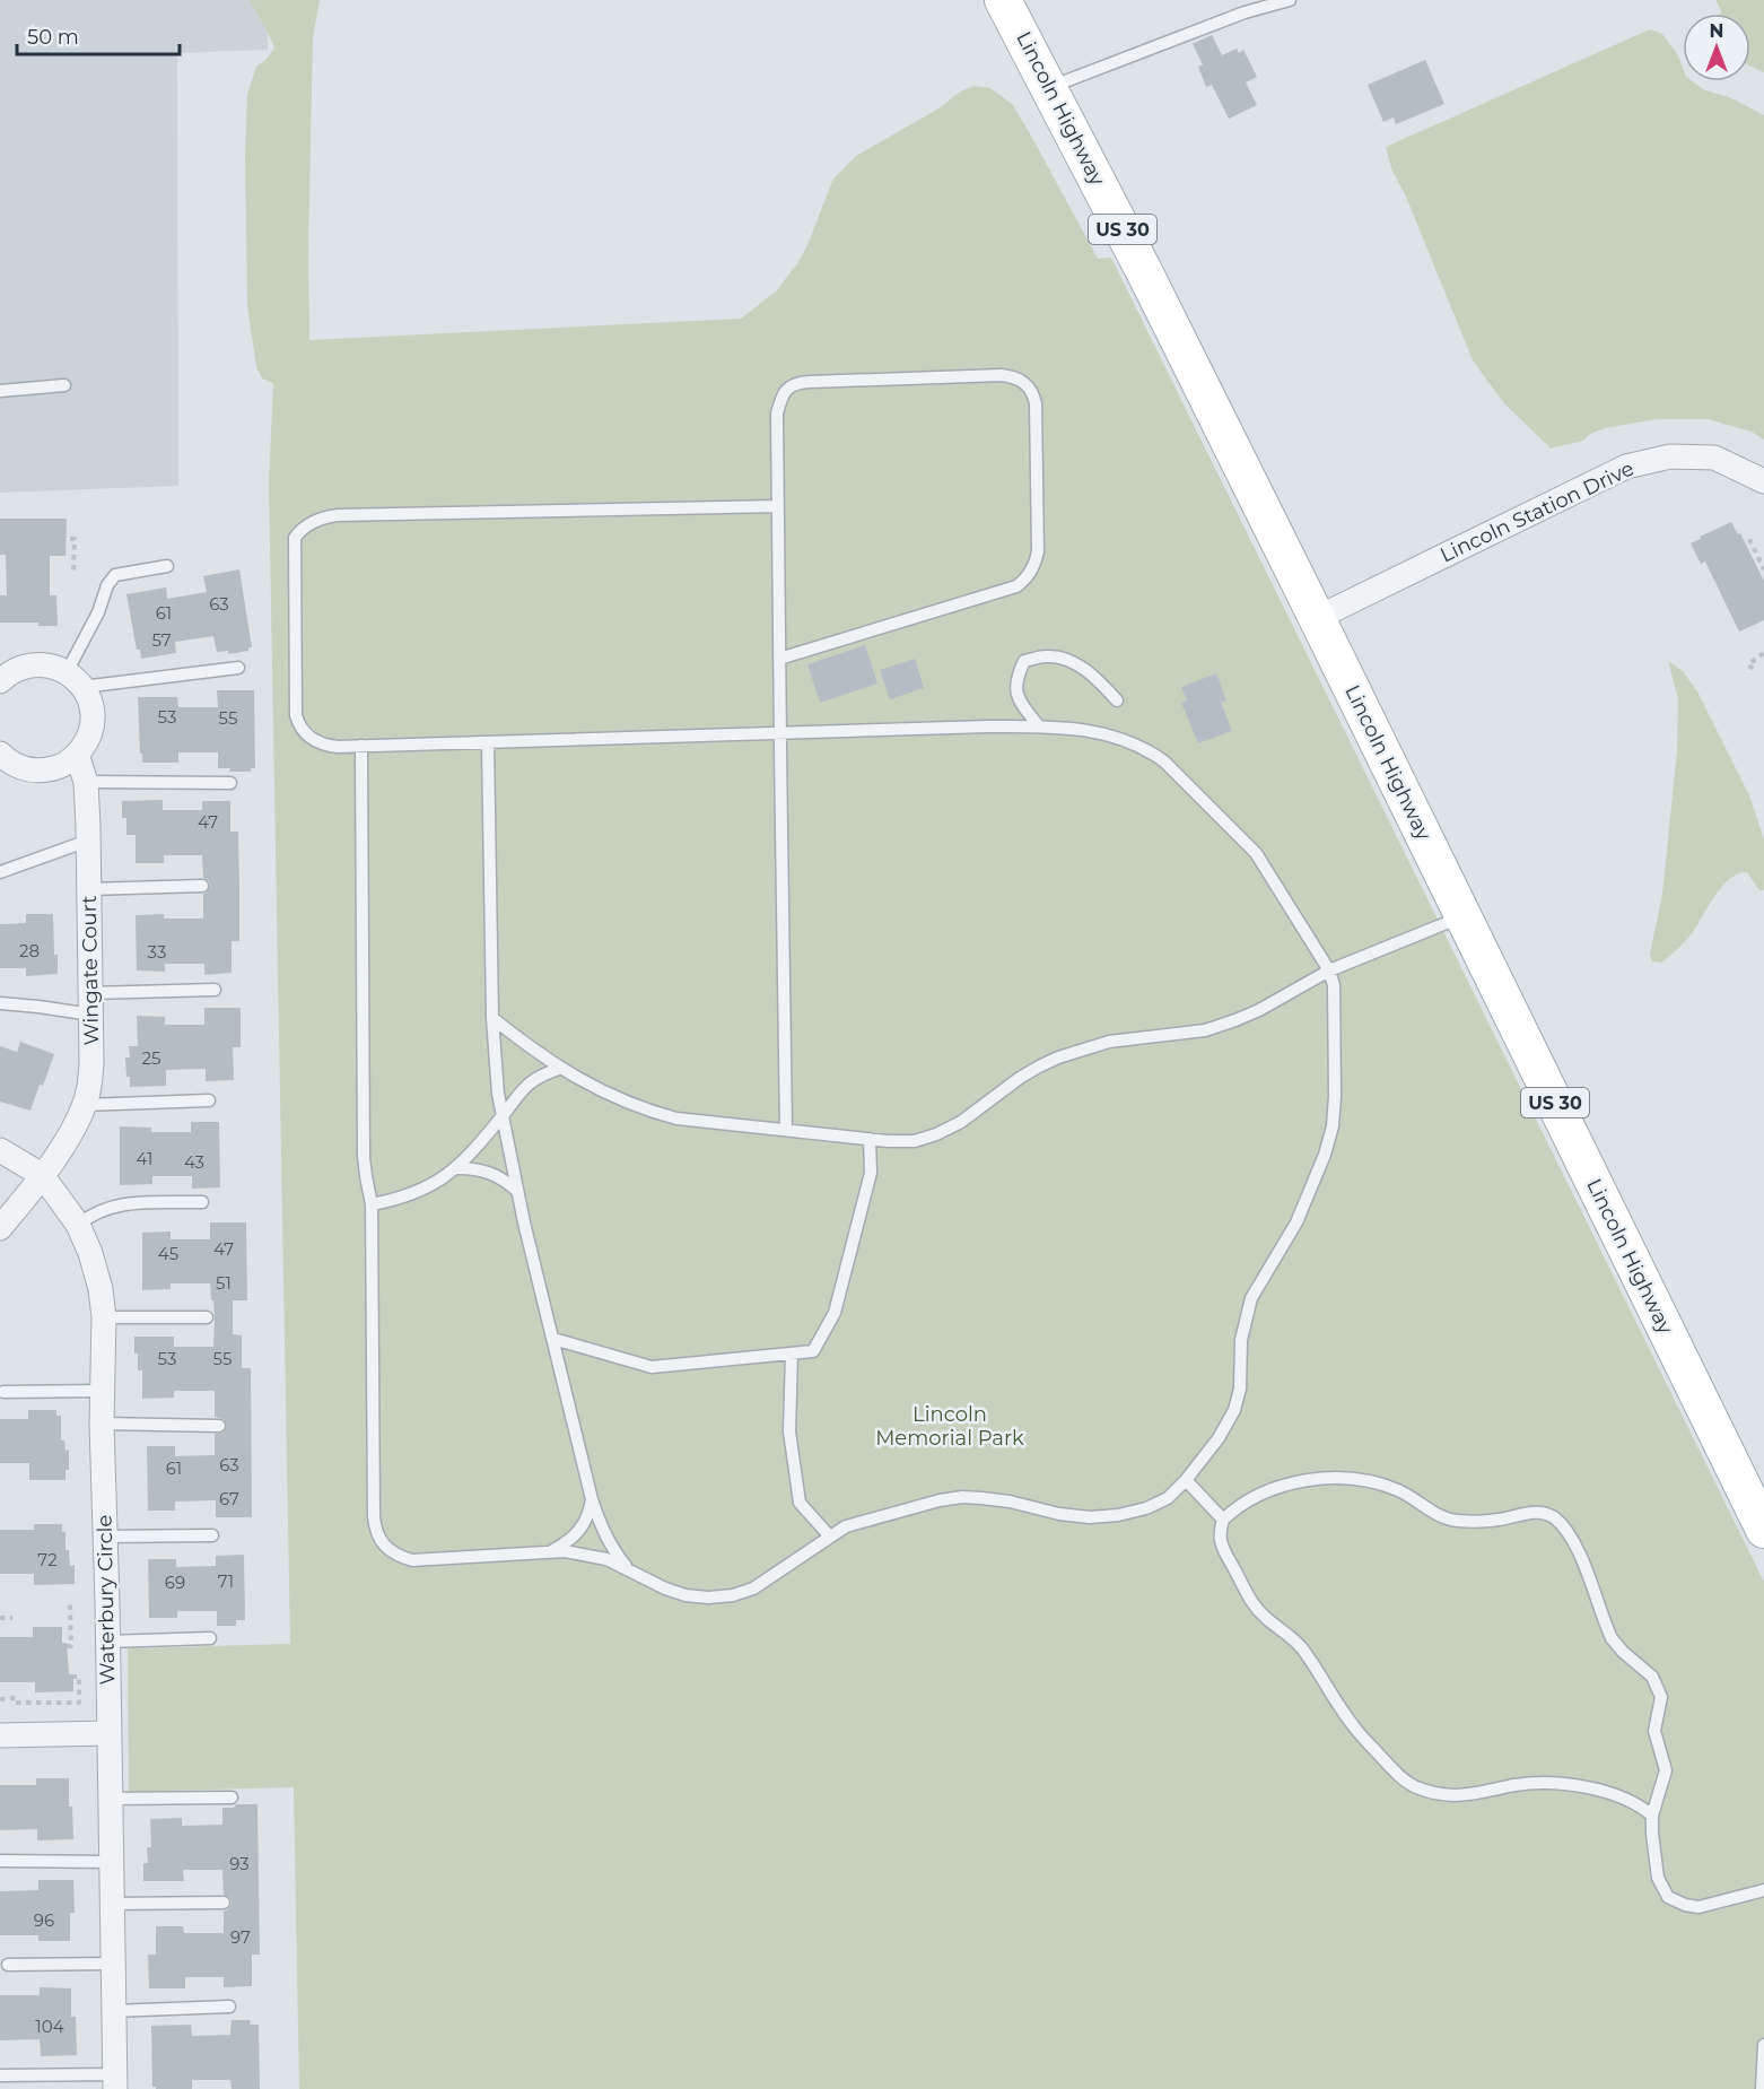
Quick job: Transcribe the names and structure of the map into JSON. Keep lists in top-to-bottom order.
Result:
{
  "streets": {
    "main road": ["Lincoln Highway", "US 30"],
    "street": ["Lincoln Station Drive", "Wingate Court", "Waterbury Circle"]
  },
  "crossings": [
    ["Lincoln Highway", "Lincoln Station Drive"],
    ["Wingate Court", "Waterbury Circle"]
  ],
  "parks": ["Lincoln Memorial Park"],
  "house_numbers": [
    "63",
    "61",
    "57",
    "53",
    "55",
    "47",
    "28",
    "33",
    "25",
    "41",
    "43",
    "47",
    "45",
    "51",
    "53",
    "55",
    "63",
    "61",
    "67",
    "72",
    "71",
    "69",
    "93",
    "96",
    "97",
    "104"
  ],
  "scale_bar": "50 m",
  "north": "top"
}
